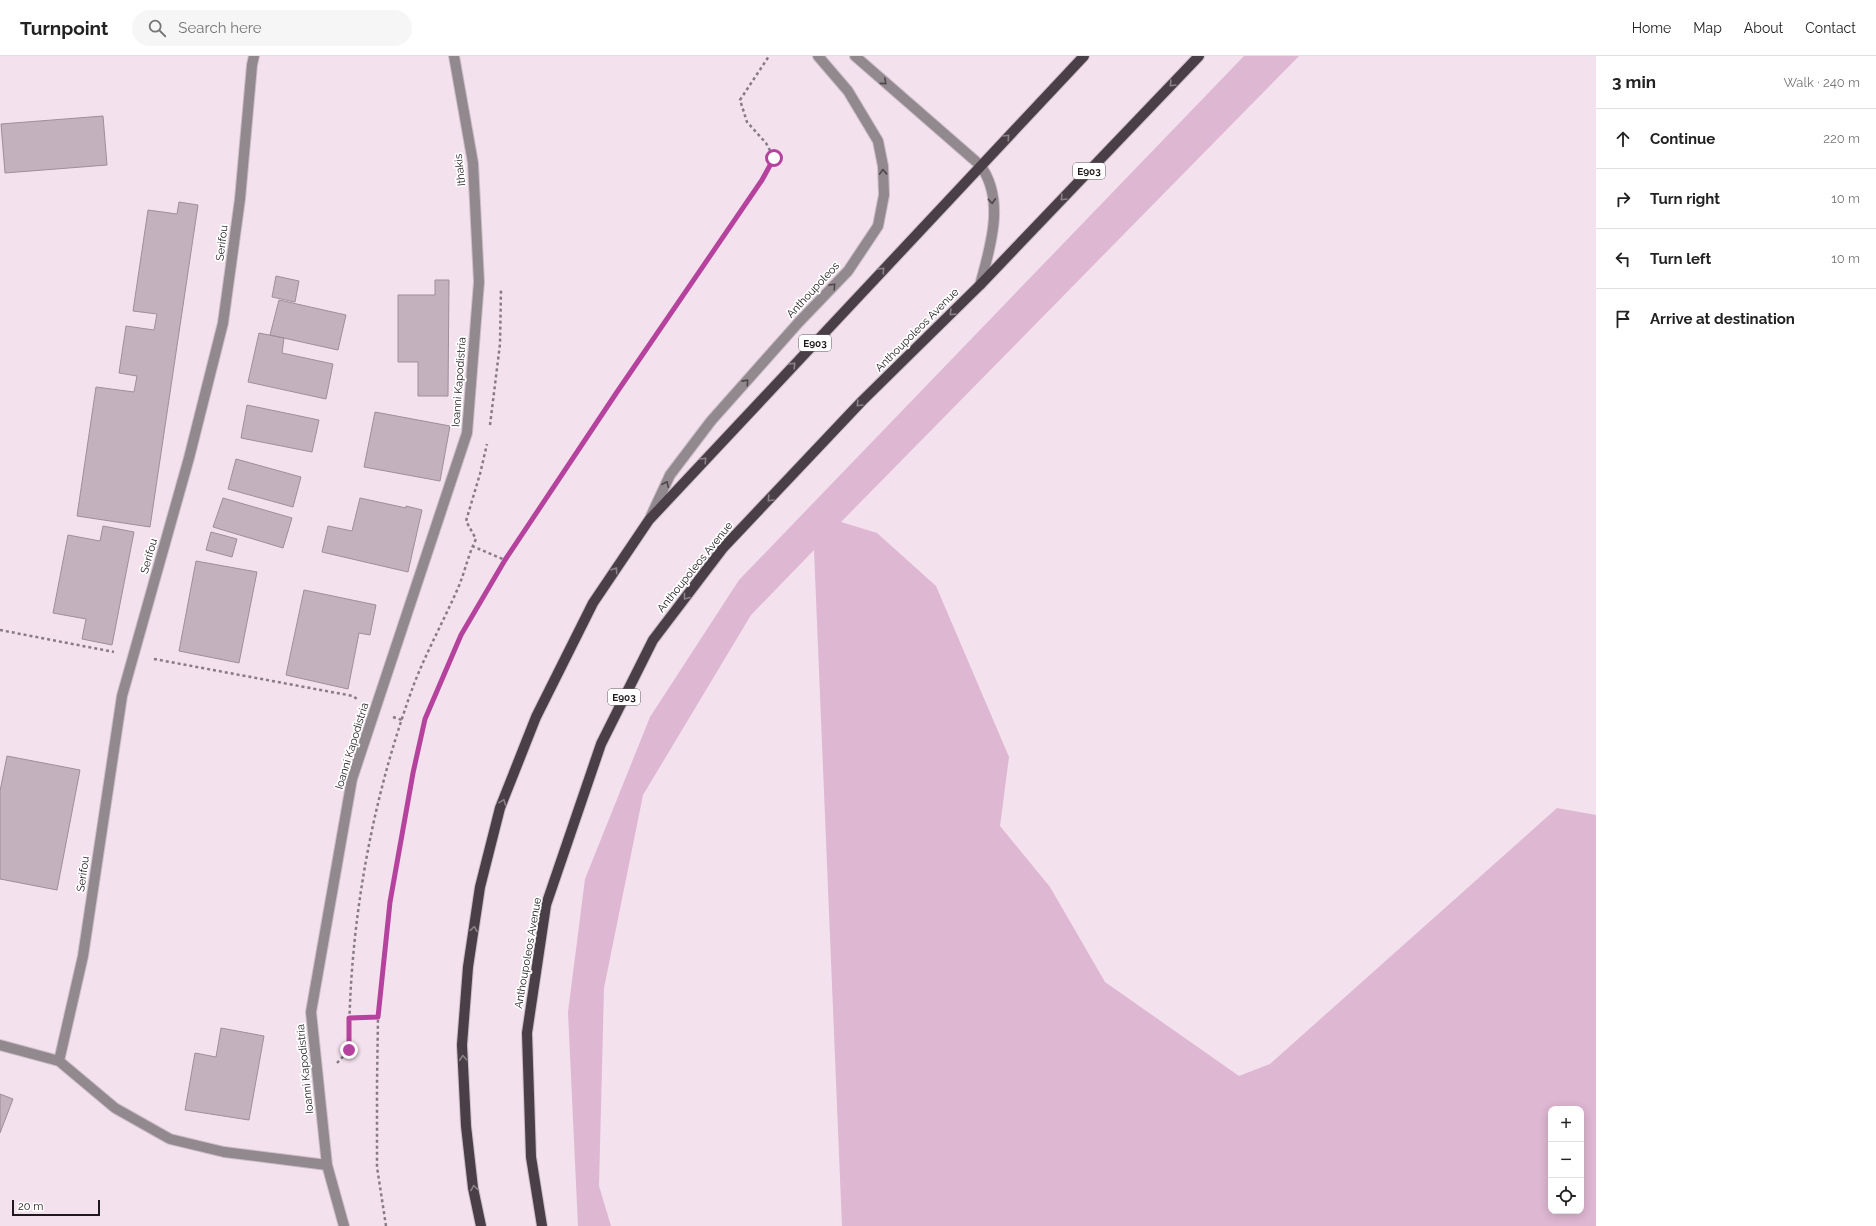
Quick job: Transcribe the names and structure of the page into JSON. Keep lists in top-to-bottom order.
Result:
{
  "streets": {
    "main road": ["E903", "Anthoupoleos Avenue"],
    "street": [
      "Ithakis",
      "Serifou",
      "Anthoupoleos",
      "Ioanni Kapodistria"
    ]
  },
  "crossings": [
    ["Ithakis", "Ioanni Kapodistria"],
    ["E903", "Anthoupoleos"]
  ],
  "one_way": ["Anthoupoleos"],
  "scale_bar": "20 m",
  "page": {
    "header": "Turnpoint",
    "search": "Search here",
    "nav": [
      "Home",
      "Map",
      "About",
      "Contact"
    ],
    "heading": ["3 min", "Walk · 240 m"],
    "list": [
      ["Continue", "220 m"],
      ["Turn right", "10 m"],
      ["Turn left", "10 m"],
      "Arrive at destination"
    ],
    "map_buttons": ["+", "−"],
    "scale": "20 m"
  }
}
